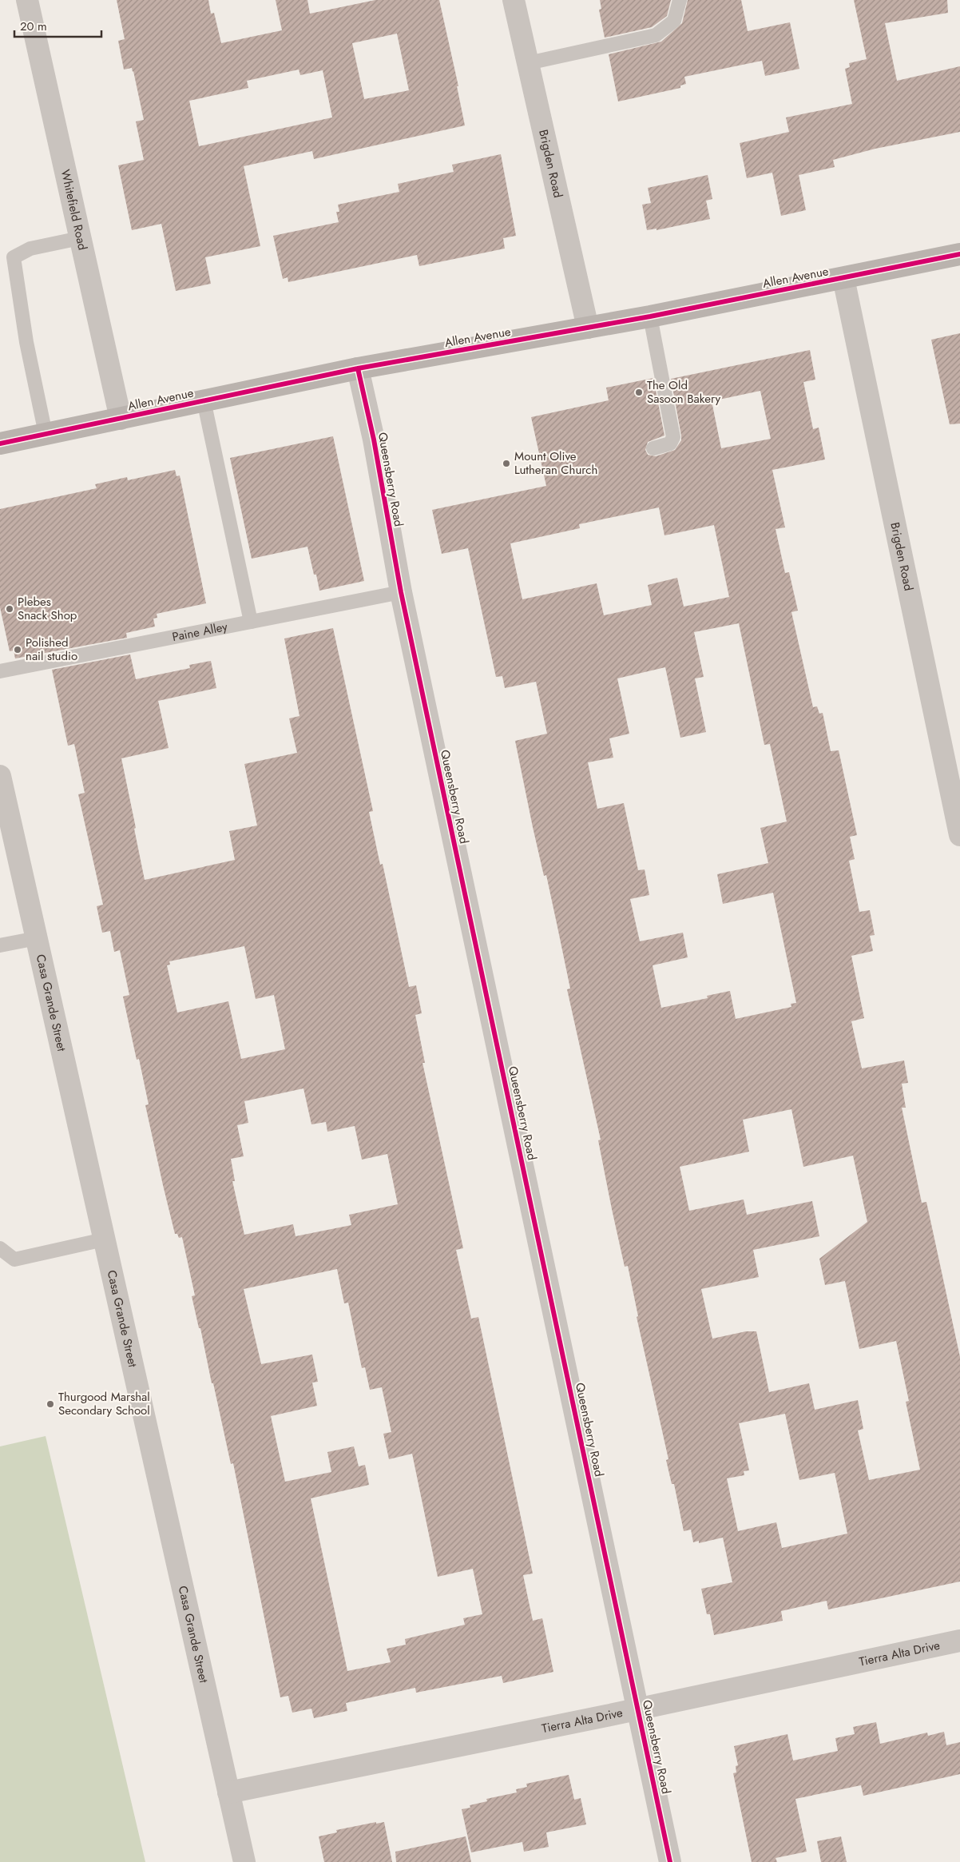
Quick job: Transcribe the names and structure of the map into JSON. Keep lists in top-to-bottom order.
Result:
{
  "streets": {
    "street": [
      "Brigden Road",
      "Whitefield Road",
      "Allen Avenue",
      "Queensberry Road",
      "Casa Grande Street",
      "Tierra Alta Drive"
    ],
    "lane": ["Paine Alley"]
  },
  "crossings": [
    ["Brigden Road", "Allen Avenue"],
    ["Whitefield Road", "Allen Avenue"],
    ["Allen Avenue", "Queensberry Road"],
    ["Queensberry Road", "Paine Alley"],
    ["Queensberry Road", "Tierra Alta Drive"],
    ["Casa Grande Street", "Tierra Alta Drive"]
  ],
  "places": [
    "The Old Sasoon Bakery",
    "Mount Olive Lutheran Church",
    "Plebes Snack Shop",
    "Polished nail studio",
    "Thurgood Marshal Secondary School"
  ],
  "scale_bar": "20 m"
}
